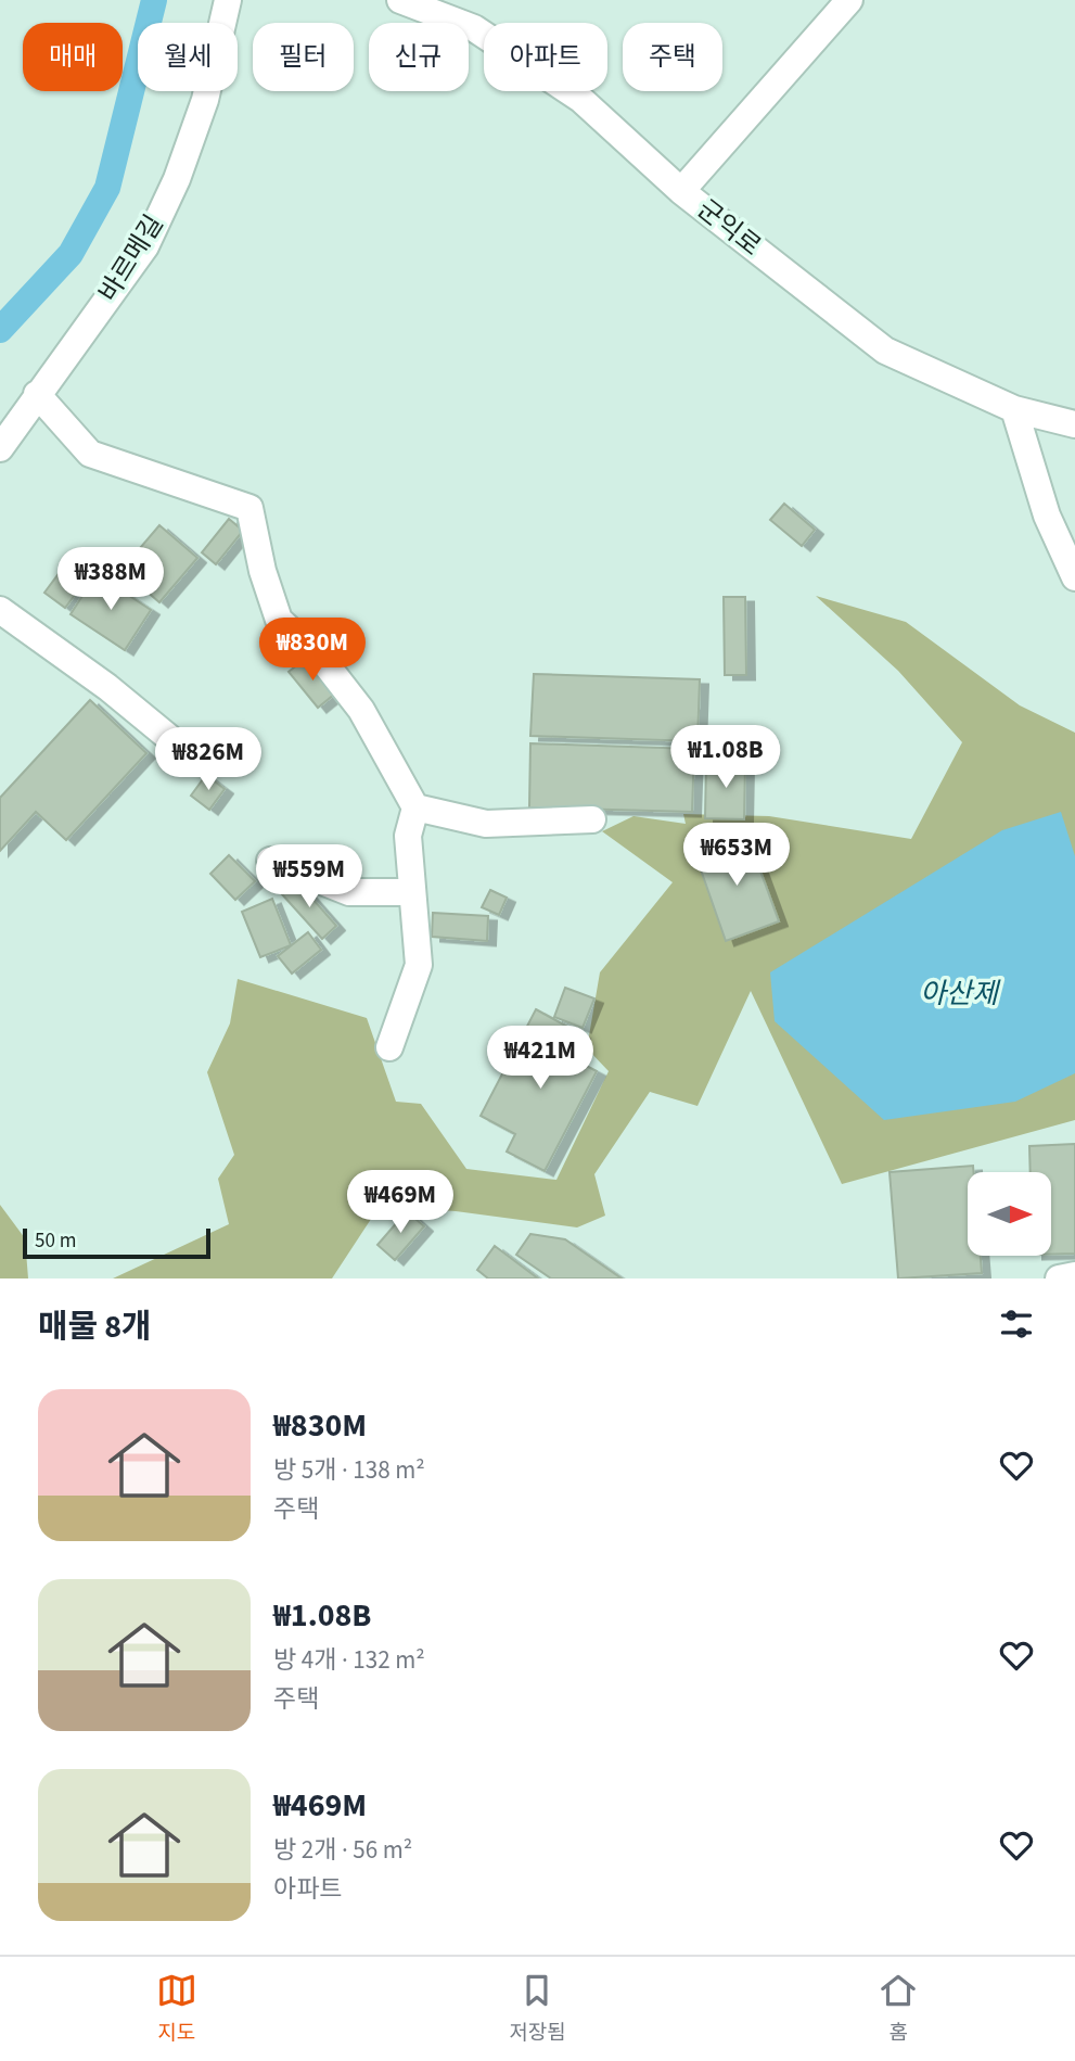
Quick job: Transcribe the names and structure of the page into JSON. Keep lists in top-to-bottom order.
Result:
{
  "streets": {
    "street": ["군익로", "바르메길"]
  },
  "water": ["아산제"],
  "scale_bar": "50 m",
  "north": "right",
  "page": {
    "chip": [
      "매매",
      "월세",
      "필터",
      "신규",
      "아파트",
      "주택"
    ],
    "price": [
      "₩388M",
      "₩830M",
      "₩1.08B",
      "₩826M",
      "₩653M",
      "₩559M",
      "₩421M",
      "₩469M"
    ],
    "scale": "50 m",
    "heading": "매물 8개",
    "list": [
      {
        "name": "₩830M",
        "note": "방 5개 · 138 m² · 주택"
      },
      {
        "name": "₩1.08B",
        "note": "방 4개 · 132 m² · 주택"
      },
      {
        "name": "₩469M",
        "note": "방 2개 · 56 m² · 아파트"
      }
    ],
    "tabs": ["지도", "저장됨", "홈"]
  }
}
